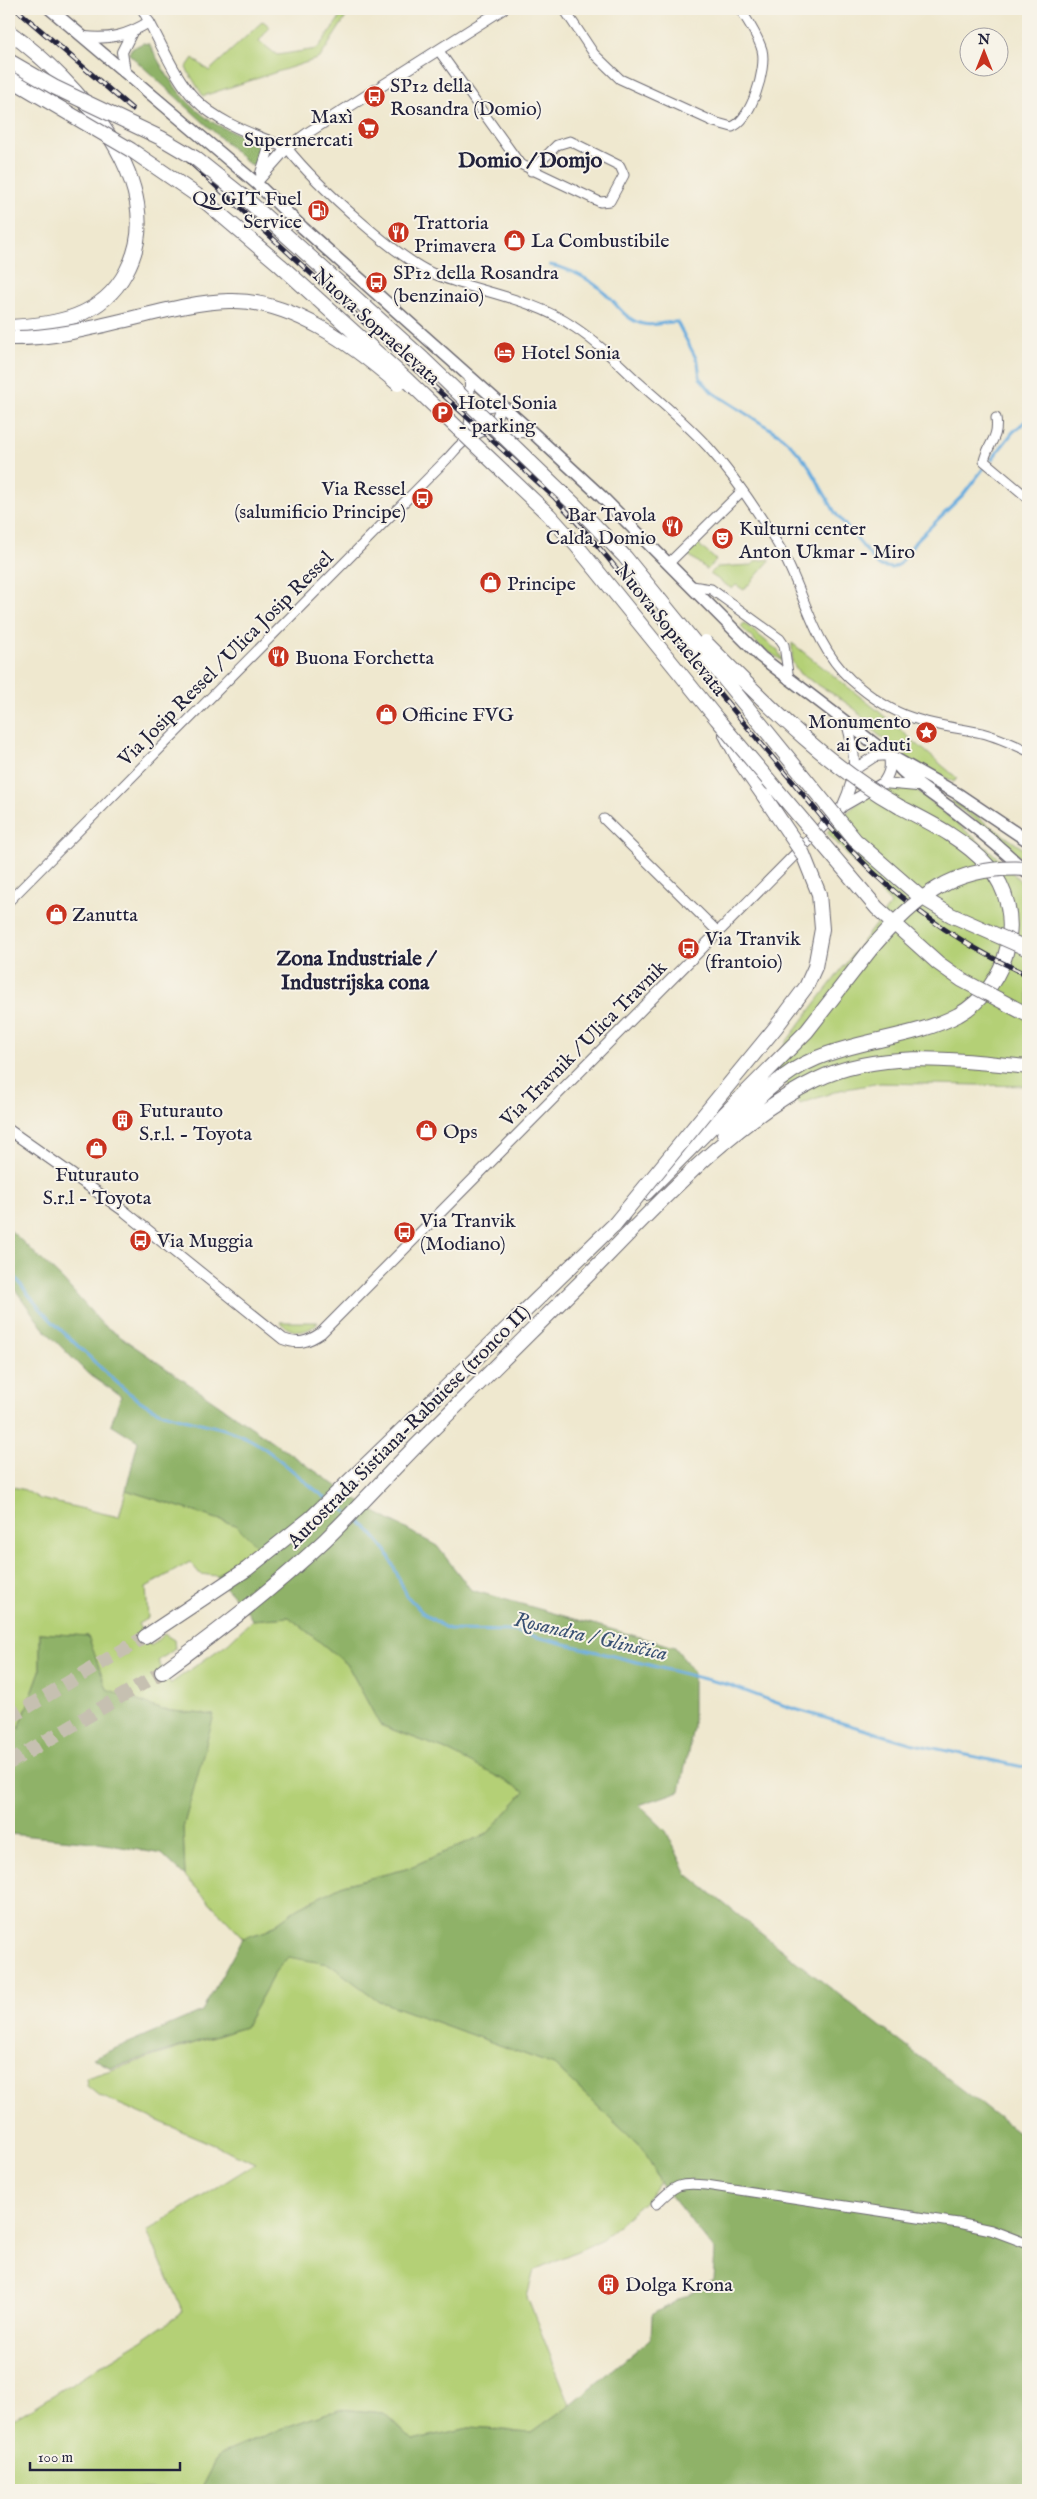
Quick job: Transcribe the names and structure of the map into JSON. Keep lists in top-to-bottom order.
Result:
{
  "streets": {
    "highway": ["Nuova Sopraelevata", "Autostrada Sistiana-Rabuiese (tronco II)"],
    "street": ["Via Josip Ressel / Ulica Josip Ressel", "Via Travnik / Ulica Travnik"]
  },
  "districts": ["Domio / Domjo", "Zona Industriale / Industrijska cona"],
  "water": ["Rosandra / Glinščica"],
  "places": {
    "bus stop": [
      "SP12 della Rosandra (Domio)",
      "SP12 della Rosandra (benzinaio)",
      "Via Ressel (salumificio Principe)",
      "Via Tranvik (frantoio)",
      "Via Tranvik (Modiano)",
      "Via Muggia"
    ],
    "supermarket": ["Maxì Supermercati"],
    "fuel station": ["Q8 GIT Fuel Service"],
    "restaurant": ["Trattoria Primavera", "Bar Tavola Calda Domio", "Buona Forchetta"],
    "shop": [
      "La Combustibile",
      "Principe",
      "Officine FVG",
      "Zanutta",
      "Ops",
      "Futurauto S.r.l - Toyota"
    ],
    "hotel": ["Hotel Sonia"],
    "parking": ["Hotel Sonia - parking"],
    "theatre": ["Kulturni center Anton Ukmar - Miro"],
    "place": ["Monumento ai Caduti"],
    "building": ["Futurauto S.r.l. - Toyota", "Dolga Krona"]
  },
  "scale_bar": "100 m",
  "north": "top"
}
